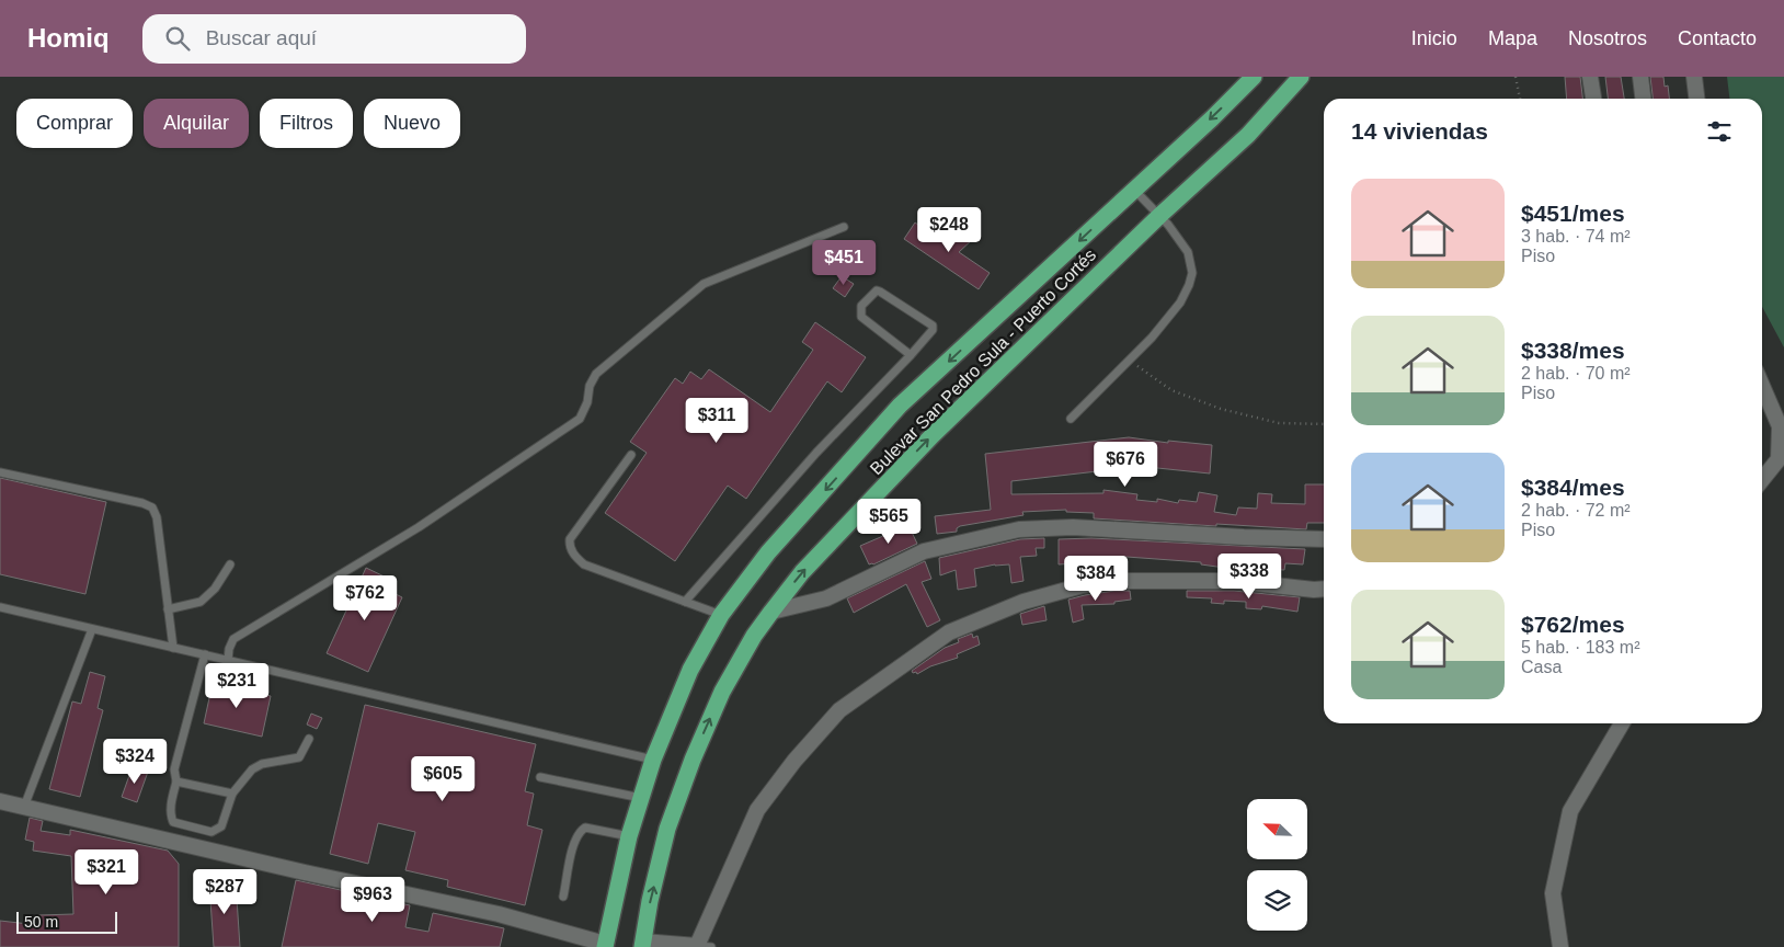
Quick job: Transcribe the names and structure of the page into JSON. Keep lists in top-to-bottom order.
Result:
{
  "streets": {
    "highway": ["Bulevar San Pedro Sula - Puerto Cortés"]
  },
  "scale_bar": "50 m",
  "north": "top left",
  "page": {
    "header": "Homiq",
    "search": "Buscar aquí",
    "nav": [
      "Inicio",
      "Mapa",
      "Nosotros",
      "Contacto"
    ],
    "chip": [
      "Comprar",
      "Alquilar",
      "Filtros",
      "Nuevo"
    ],
    "heading": "14 viviendas",
    "list": [
      {
        "name": "$451/mes",
        "note": "3 hab. · 74 m² · Piso"
      },
      {
        "name": "$338/mes",
        "note": "2 hab. · 70 m² · Piso"
      },
      {
        "name": "$384/mes",
        "note": "2 hab. · 72 m² · Piso"
      },
      {
        "name": "$762/mes",
        "note": "5 hab. · 183 m² · Casa"
      }
    ],
    "price": [
      "$248",
      "$451",
      "$311",
      "$676",
      "$565",
      "$338",
      "$384",
      "$762",
      "$231",
      "$324",
      "$605",
      "$321",
      "$287",
      "$963"
    ],
    "scale": "50 m"
  }
}
